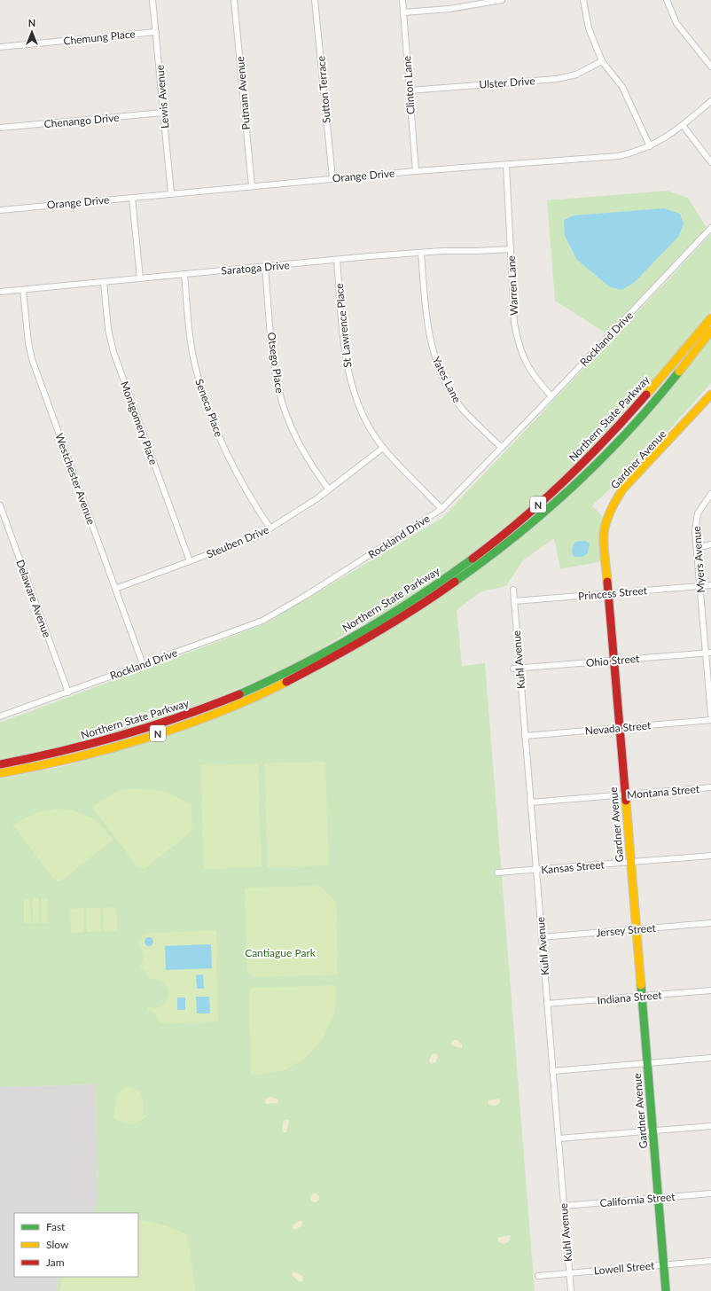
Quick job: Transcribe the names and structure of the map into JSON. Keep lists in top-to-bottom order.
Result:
{
  "streets": {
    "main road": ["Northern State Parkway", "Gardner Avenue", "N"],
    "street": [
      "Chemung Place",
      "Ulster Drive",
      "Clinton Lane",
      "Sutton Terrace",
      "Putnam Avenue",
      "Lewis Avenue",
      "Chenango Drive",
      "Orange Drive",
      "Saratoga Drive",
      "Warren Lane",
      "St Lawrence Place",
      "Rockland Drive",
      "Otsego Place",
      "Yates Lane",
      "Seneca Place",
      "Montgomery Place",
      "Westchester Avenue",
      "Steuben Drive",
      "Myers Avenue",
      "Princess Street",
      "Delaware Avenue",
      "Kuhl Avenue",
      "Ohio Street",
      "Nevada Street",
      "Montana Street",
      "Kansas Street",
      "Jersey Street",
      "Indiana Street",
      "California Street",
      "Lowell Street"
    ]
  },
  "crossings": [
    ["Chemung Place", "Lewis Avenue"],
    ["Ulster Drive", "Clinton Lane"],
    ["Clinton Lane", "Orange Drive"],
    ["Sutton Terrace", "Orange Drive"],
    ["Putnam Avenue", "Orange Drive"],
    ["Lewis Avenue", "Chenango Drive"],
    ["Lewis Avenue", "Orange Drive"],
    ["Orange Drive", "Warren Lane"],
    ["Saratoga Drive", "Warren Lane"],
    ["Saratoga Drive", "St Lawrence Place"],
    ["Saratoga Drive", "Otsego Place"],
    ["Saratoga Drive", "Yates Lane"],
    ["Saratoga Drive", "Seneca Place"],
    ["Saratoga Drive", "Montgomery Place"],
    ["Saratoga Drive", "Westchester Avenue"],
    ["Warren Lane", "Rockland Drive"],
    ["St Lawrence Place", "Rockland Drive"],
    ["St Lawrence Place", "Steuben Drive"],
    ["Rockland Drive", "Yates Lane"],
    ["Rockland Drive", "Westchester Avenue"],
    ["Rockland Drive", "Delaware Avenue"],
    ["Otsego Place", "Steuben Drive"],
    ["Seneca Place", "Steuben Drive"],
    ["Montgomery Place", "Steuben Drive"],
    ["Gardner Avenue", "Princess Street"],
    ["Gardner Avenue", "Ohio Street"],
    ["Gardner Avenue", "Nevada Street"],
    ["Gardner Avenue", "Montana Street"],
    ["Gardner Avenue", "Kansas Street"],
    ["Gardner Avenue", "Jersey Street"],
    ["Gardner Avenue", "Indiana Street"],
    ["Gardner Avenue", "California Street"],
    ["Gardner Avenue", "Lowell Street"],
    ["Westchester Avenue", "Steuben Drive"],
    ["Myers Avenue", "Princess Street"],
    ["Myers Avenue", "Ohio Street"],
    ["Princess Street", "Kuhl Avenue"],
    ["Kuhl Avenue", "Ohio Street"],
    ["Kuhl Avenue", "Nevada Street"],
    ["Kuhl Avenue", "Montana Street"],
    ["Kuhl Avenue", "Kansas Street"],
    ["Kuhl Avenue", "Jersey Street"],
    ["Kuhl Avenue", "Indiana Street"],
    ["Kuhl Avenue", "California Street"],
    ["Kuhl Avenue", "Lowell Street"]
  ],
  "parks": ["Cantiague Park"],
  "legend": ["Fast", "Slow", "Jam"],
  "north": "top"
}
